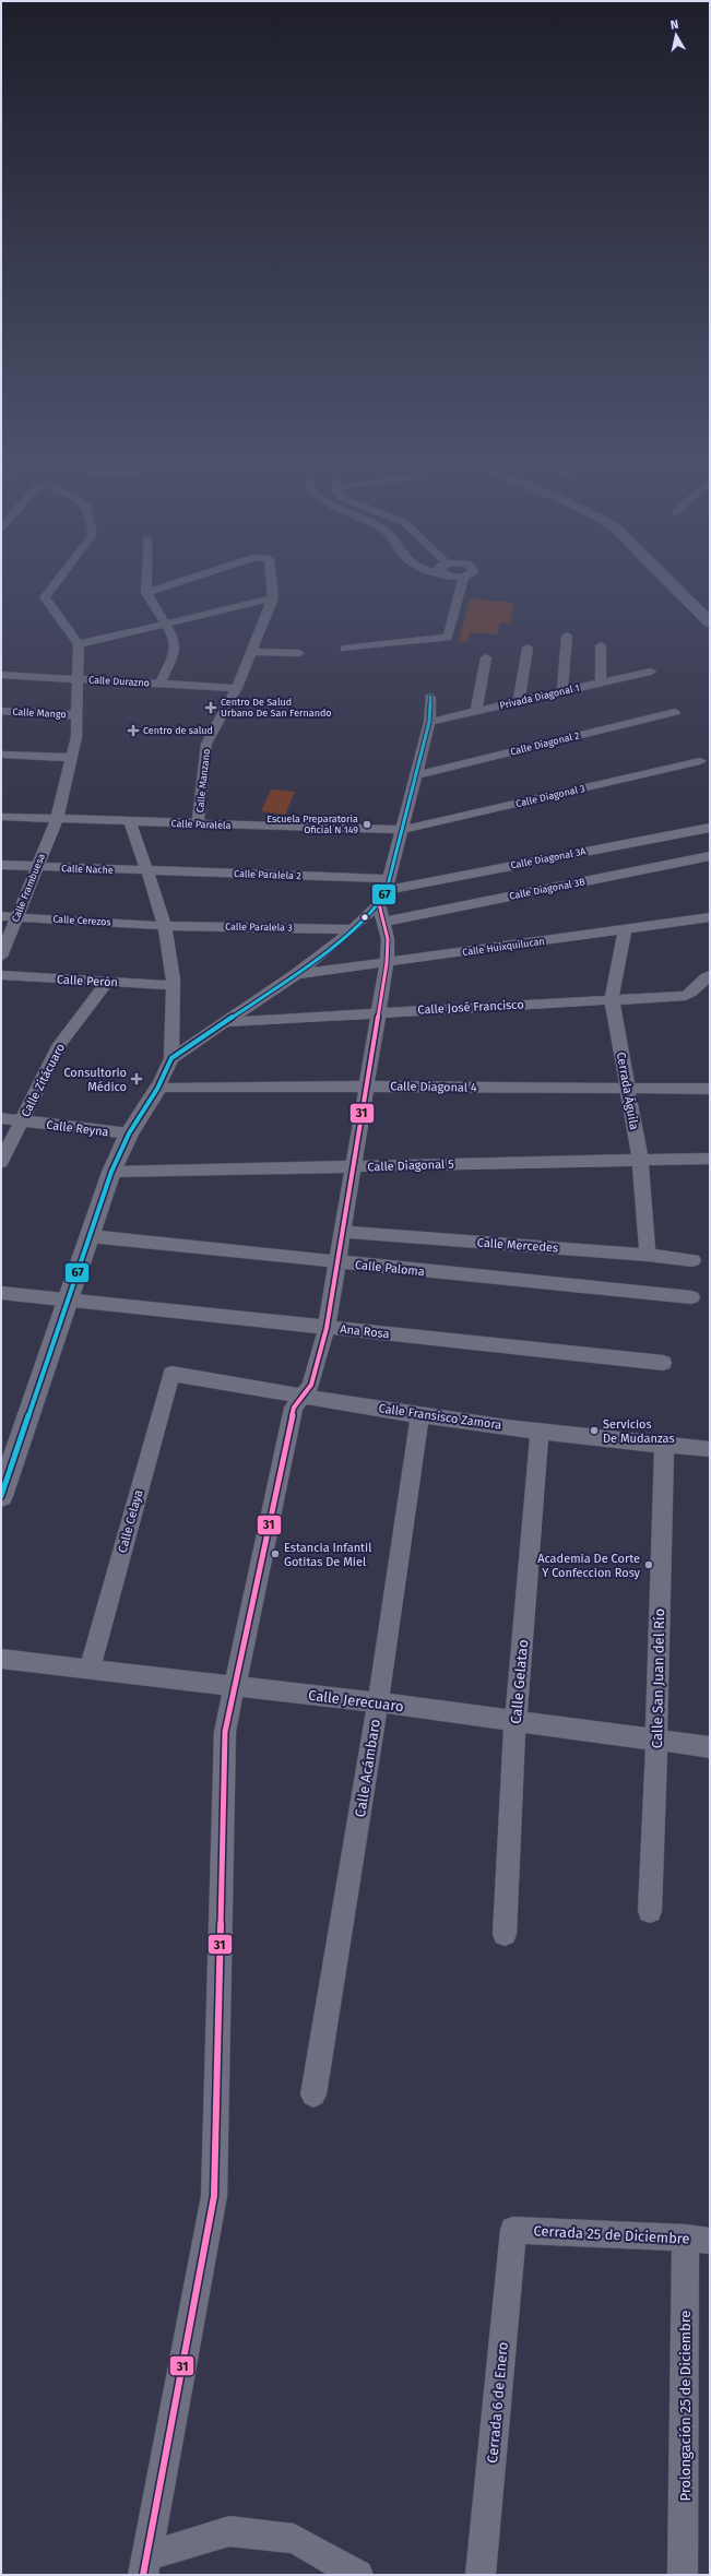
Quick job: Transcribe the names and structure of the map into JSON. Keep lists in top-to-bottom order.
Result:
{
  "streets": {
    "street": [
      "Calle Durazno",
      "Privada Diagonal 1",
      "Calle Mango",
      "Calle Diagonal 2",
      "Calle Manzano",
      "Calle Diagonal 3",
      "Calle Paralela",
      "Calle Diagonal 3A",
      "Calle Nache",
      "Calle Paralela 2",
      "Calle Frambuesa",
      "Calle Diagonal 3B",
      "Calle Cerezos",
      "Calle Paralela 3",
      "Calle Huixquilucan",
      "Calle Perón",
      "Calle José Francisco",
      "Calle Zitácuaro",
      "Calle Diagonal 4",
      "Cerrada Águila",
      "Calle Reyna",
      "Calle Diagonal 5",
      "Calle Mercedes",
      "Calle Paloma",
      "Ana Rosa",
      "Calle Fransisco Zamora",
      "Calle Celaya",
      "Calle San Juan del Río",
      "Calle Gelatao",
      "Calle Jerecuaro",
      "Calle Acámbaro",
      "Cerrada 25 de Diciembre",
      "Cerrada 6 de Enero",
      "Prolongación 25 de Diciembre"
    ]
  },
  "crossings": [
    ["Calle Durazno", "Calle Manzano"],
    ["Calle Durazno", "Calle Frambuesa"],
    ["Calle Mango", "Calle Frambuesa"],
    ["Calle Manzano", "Calle Paralela"],
    ["Calle Diagonal 3", "Calle Paralela"],
    ["Calle Paralela", "Calle Frambuesa"],
    ["Calle Diagonal 3A", "Calle Paralela 2"],
    ["Calle Nache", "Calle Paralela 2"],
    ["Calle Nache", "Calle Frambuesa"],
    ["Calle Frambuesa", "Calle Cerezos"],
    ["Calle Cerezos", "Calle Paralela 3"],
    ["Calle Huixquilucan", "Cerrada Águila"],
    ["Calle Perón", "Calle Zitácuaro"],
    ["Calle José Francisco", "Cerrada Águila"],
    ["Calle Zitácuaro", "Calle Reyna"],
    ["Calle Diagonal 4", "Cerrada Águila"],
    ["Cerrada Águila", "Calle Diagonal 5"],
    ["Cerrada Águila", "Calle Mercedes"],
    ["Calle Fransisco Zamora", "Calle Celaya"],
    ["Calle Fransisco Zamora", "Calle San Juan del Río"],
    ["Calle Fransisco Zamora", "Calle Gelatao"],
    ["Calle Fransisco Zamora", "Calle Acámbaro"],
    ["Calle Celaya", "Calle Jerecuaro"],
    ["Calle San Juan del Río", "Calle Jerecuaro"],
    ["Calle Gelatao", "Calle Jerecuaro"],
    ["Calle Jerecuaro", "Calle Acámbaro"],
    ["Cerrada 25 de Diciembre", "Cerrada 6 de Enero"],
    ["Cerrada 25 de Diciembre", "Prolongación 25 de Diciembre"]
  ],
  "places": {
    "health": ["Centro De Salud Urbano De San Fernando", "Centro de salud", "Consultorio Médico"],
    "other": [
      "Escuela Preparatoria Oficial N 149",
      "Servicios De Mudanzas",
      "Estancia Infantil Gotitas De Miel",
      "Academia De Corte Y Confeccion Rosy"
    ]
  },
  "lines": ["transit line 67", "transit line 31"],
  "north": "top"
}
